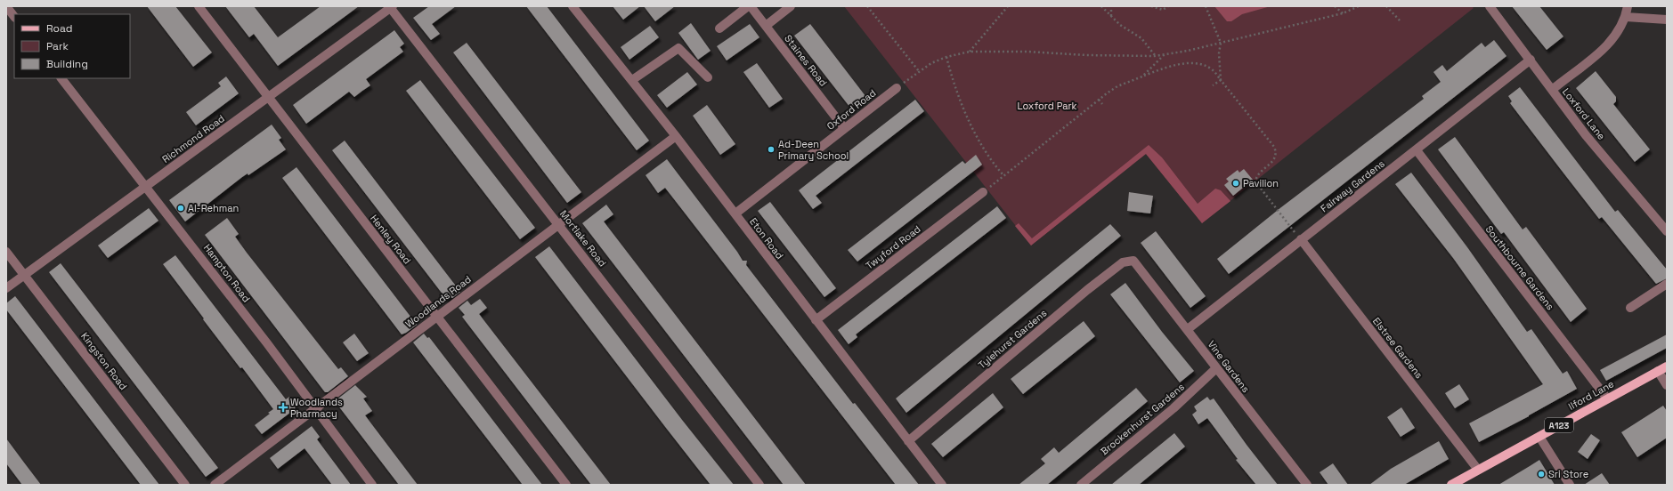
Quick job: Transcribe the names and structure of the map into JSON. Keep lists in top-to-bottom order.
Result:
{
  "streets": {
    "main road": ["Ilford Lane", "A123"],
    "street": [
      "Staines Road",
      "Oxford Road",
      "Loxford Lane",
      "Richmond Road",
      "Fairway Gardens",
      "Mortlake Road",
      "Eton Road",
      "Henley Road",
      "Twyford Road",
      "Southbourne Gardens",
      "Hampton Road",
      "Woodlands Road",
      "Tylehurst Gardens",
      "Elstree Gardens",
      "Kingston Road",
      "Vine Gardens",
      "Brockenhurst Gardens"
    ]
  },
  "crossings": [
    ["Staines Road", "Oxford Road"],
    ["Oxford Road", "Eton Road"],
    ["Loxford Lane", "Fairway Gardens"],
    ["Richmond Road", "Mortlake Road"],
    ["Richmond Road", "Henley Road"],
    ["Richmond Road", "Hampton Road"],
    ["Richmond Road", "Kingston Road"],
    ["Fairway Gardens", "Southbourne Gardens"],
    ["Fairway Gardens", "Elstree Gardens"],
    ["Fairway Gardens", "Vine Gardens"],
    ["Mortlake Road", "Woodlands Road"],
    ["Eton Road", "Twyford Road"],
    ["Eton Road", "Woodlands Road"],
    ["Eton Road", "Tylehurst Gardens"],
    ["Henley Road", "Woodlands Road"],
    ["Southbourne Gardens", "Ilford Lane"],
    ["Hampton Road", "Woodlands Road"],
    ["Tylehurst Gardens", "Vine Gardens"],
    ["Elstree Gardens", "Ilford Lane"],
    ["Vine Gardens", "Brockenhurst Gardens"]
  ],
  "parks": ["Loxford Park"],
  "places": {
    "other": [
      "Ad-Deen Primary School",
      "Pavilion",
      "Al-Rehman",
      "Sri Store"
    ],
    "health": ["Woodlands Pharmacy"]
  },
  "legend": ["Road", "Park", "Building"]
}
